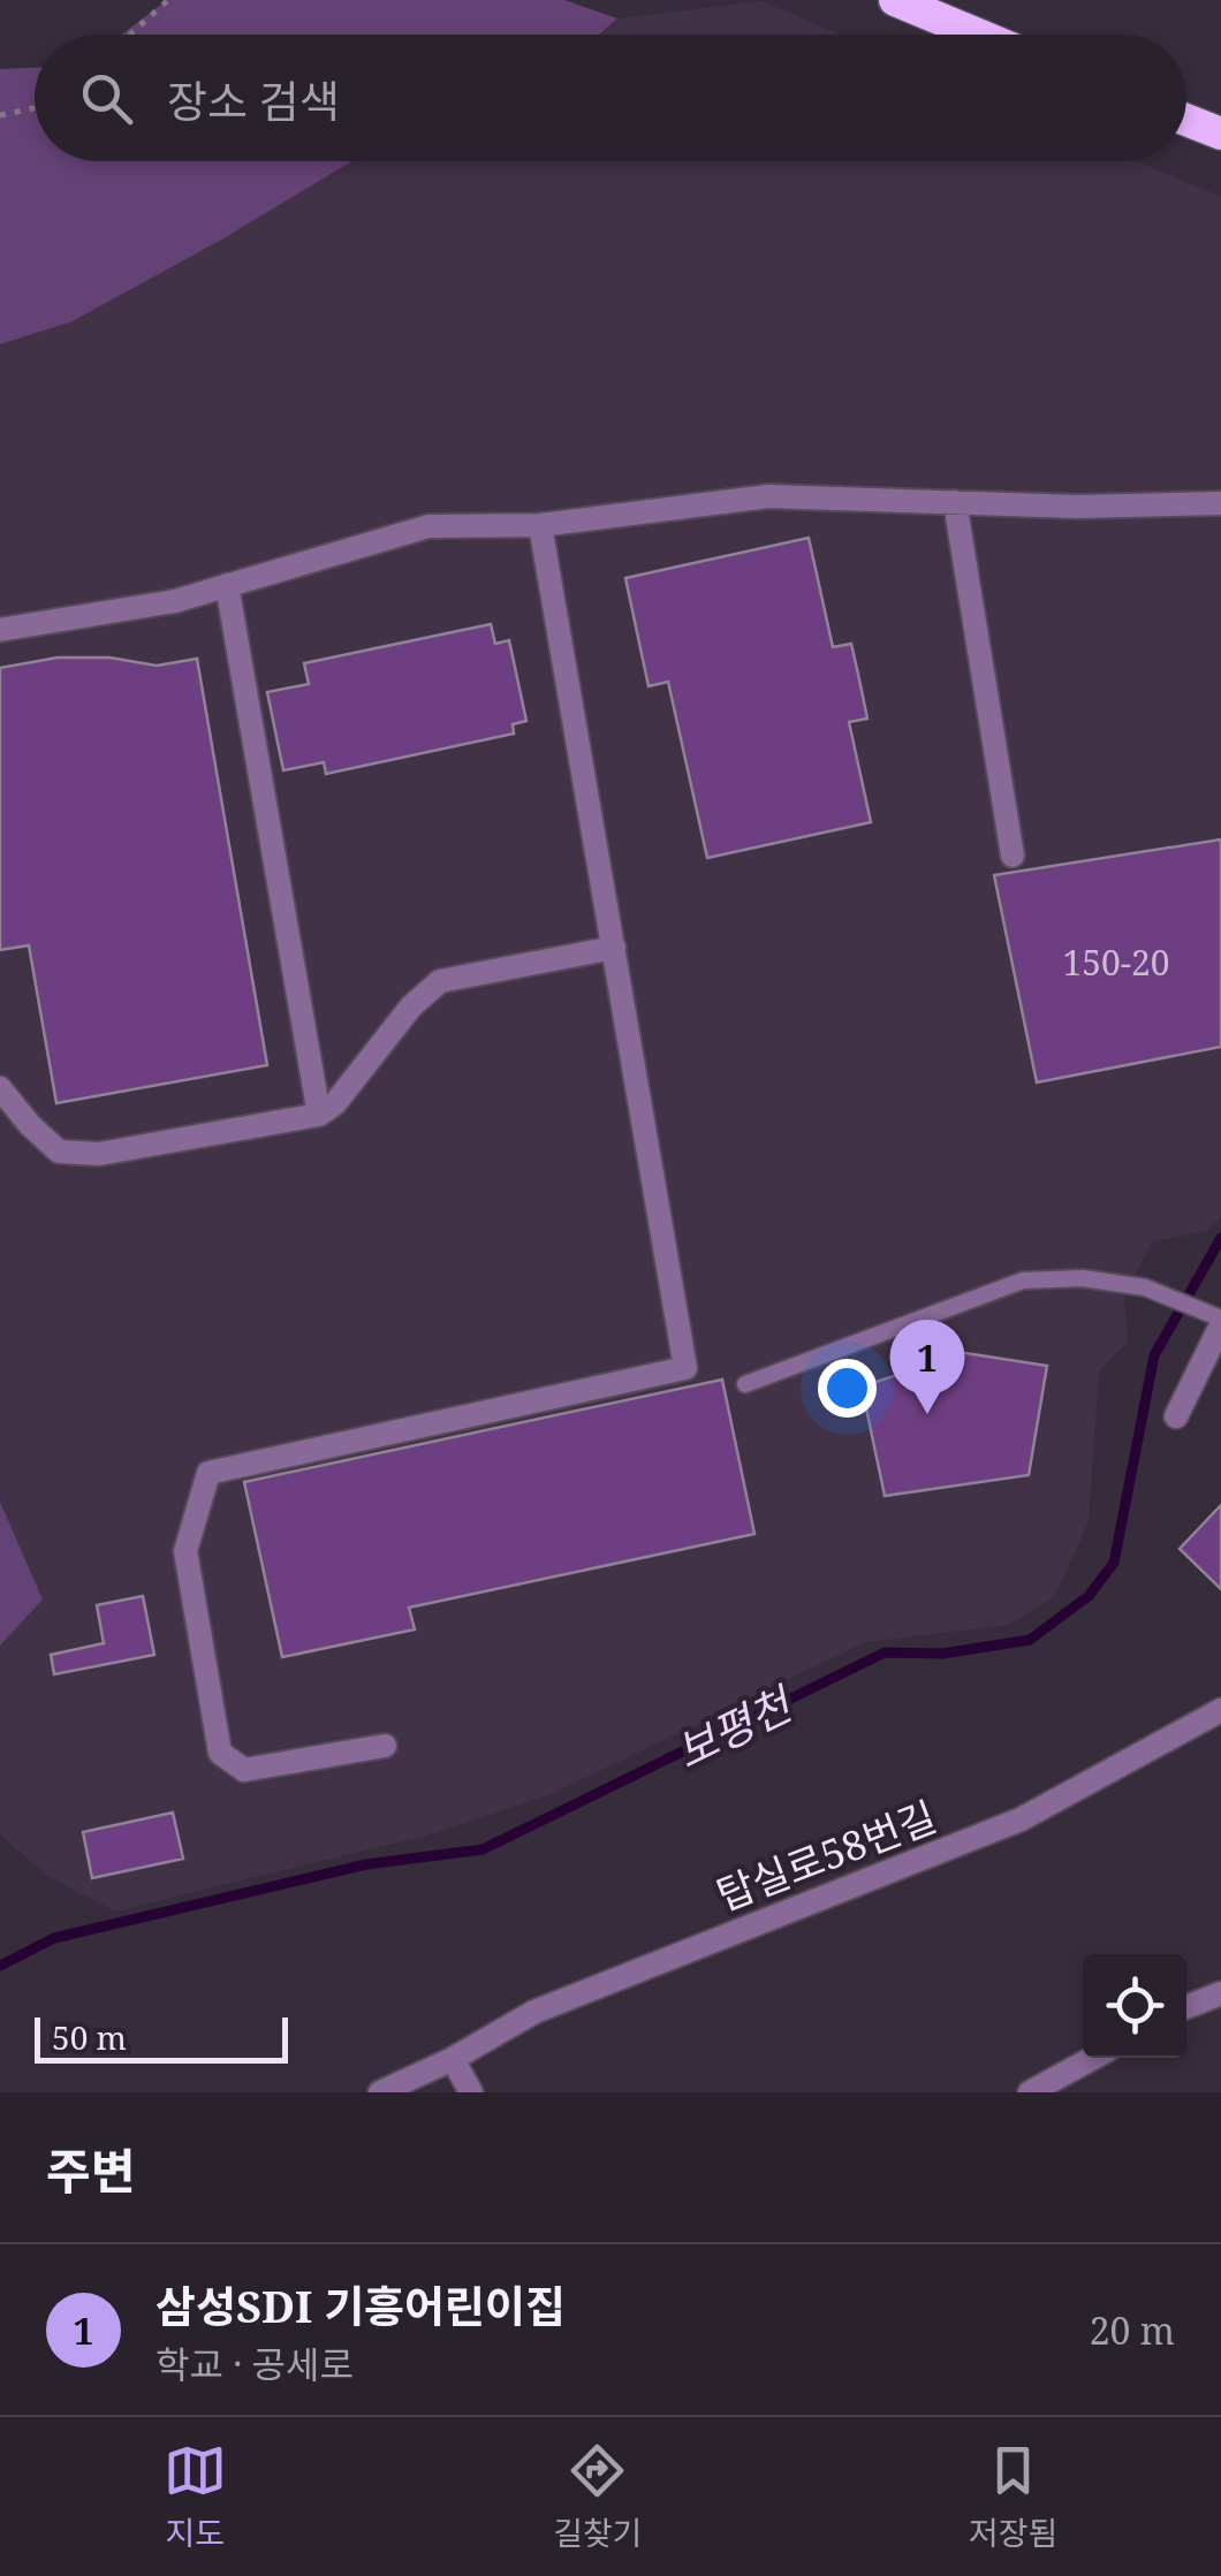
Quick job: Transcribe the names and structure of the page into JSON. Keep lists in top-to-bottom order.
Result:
{
  "streets": {
    "street": ["탑실로58번길"]
  },
  "water": ["보평천"],
  "house_numbers": ["150-20"],
  "scale_bar": "50 m",
  "page": {
    "search": "장소 검색",
    "pins": "1",
    "scale": "50 m",
    "heading": "주변",
    "list": [
      {
        "mark": "1",
        "name": "삼성SDI 기흥어린이집",
        "note": "학교 · 공세로",
        "value": "20 m"
      }
    ],
    "nav": ["지도", "길찾기", "저장됨"]
  }
}
